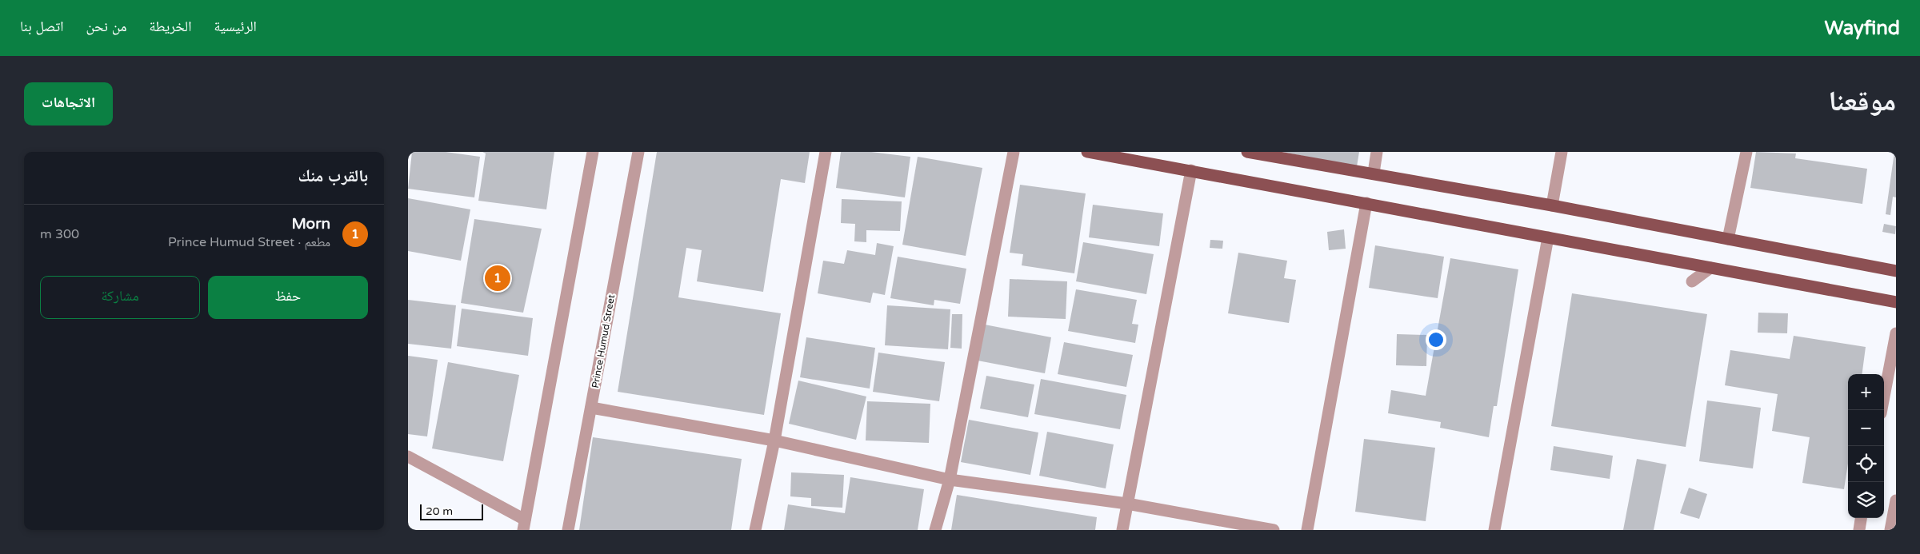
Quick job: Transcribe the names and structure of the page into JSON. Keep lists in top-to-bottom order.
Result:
{
  "streets": {
    "street": ["Prince Humud Street"]
  },
  "scale_bar": "20 m",
  "page": {
    "header": "Wayfind",
    "nav": [
      "الرئيسية",
      "الخريطة",
      "من نحن",
      "اتصل بنا"
    ],
    "title": "موقعنا",
    "buttons": [
      "الاتجاهات",
      ["حفظ", "مشاركة"]
    ],
    "heading": "بالقرب منك",
    "list": [
      {
        "mark": "1",
        "name": "Morn",
        "note": "مطعم · Prince Humud Street",
        "value": "300 m"
      }
    ],
    "pins": "1",
    "map_buttons": ["+", "−"],
    "scale": "20 m"
  }
}
